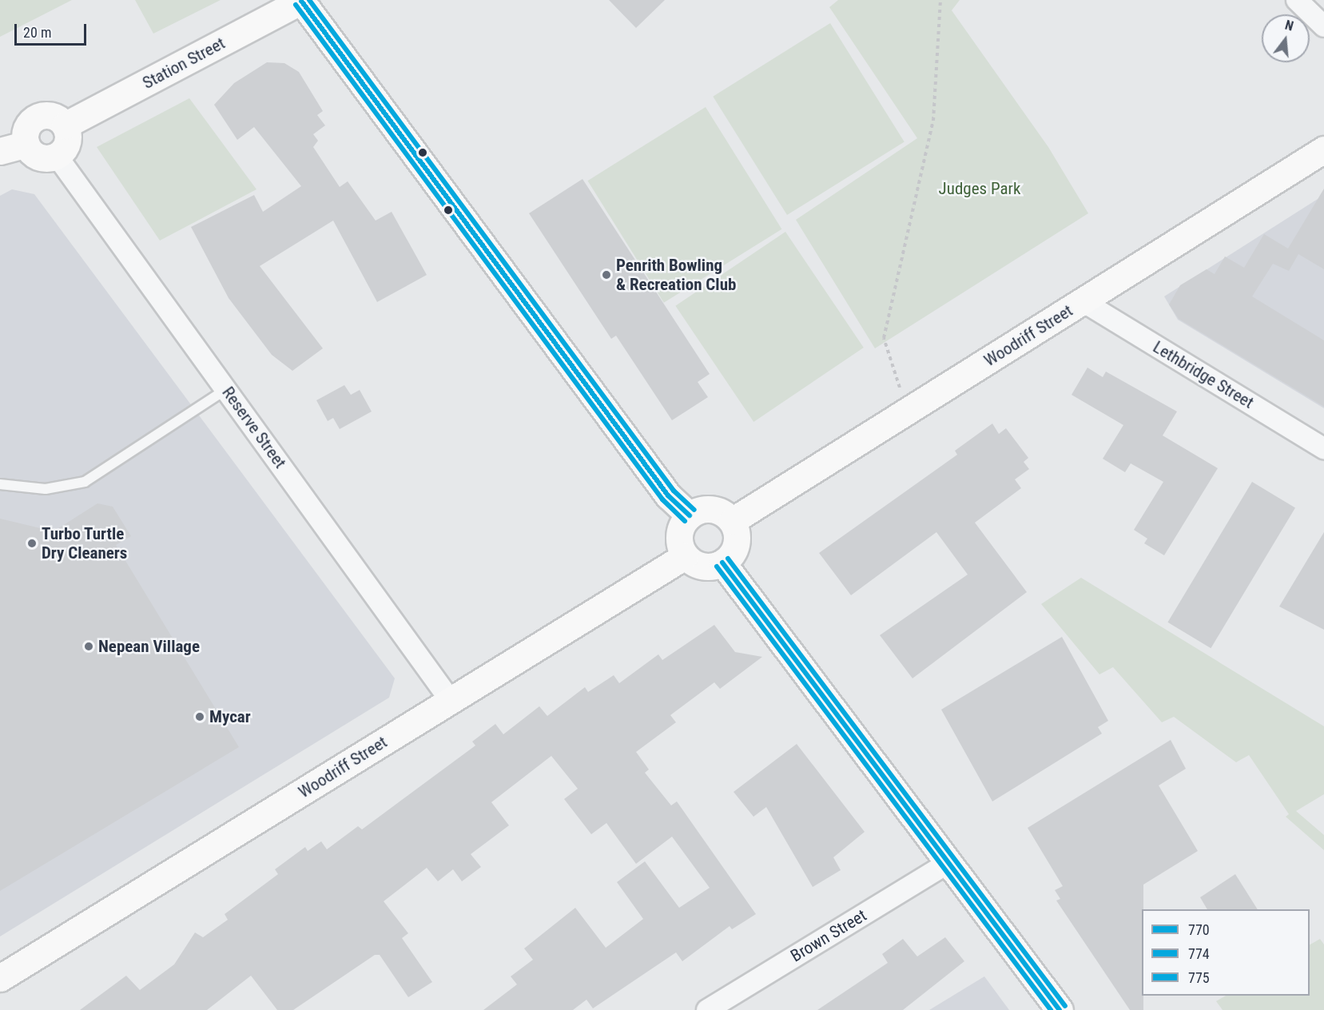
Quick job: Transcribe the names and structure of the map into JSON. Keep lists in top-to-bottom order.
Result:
{
  "streets": {
    "street": [
      "Station Street",
      "Woodriff Street",
      "Lethbridge Street",
      "Reserve Street",
      "Brown Street"
    ]
  },
  "crossings": [
    ["Station Street", "Reserve Street"],
    ["Woodriff Street", "Lethbridge Street"],
    ["Woodriff Street", "Reserve Street"]
  ],
  "parks": ["Judges Park"],
  "places": [
    "Penrith Bowling & Recreation Club",
    "Turbo Turtle Dry Cleaners",
    "Nepean Village",
    "Mycar"
  ],
  "lines": ["transit line 775", "transit line 770", "transit line 774"],
  "legend": ["770", "774", "775"],
  "scale_bar": "20 m",
  "north": "top"
}
